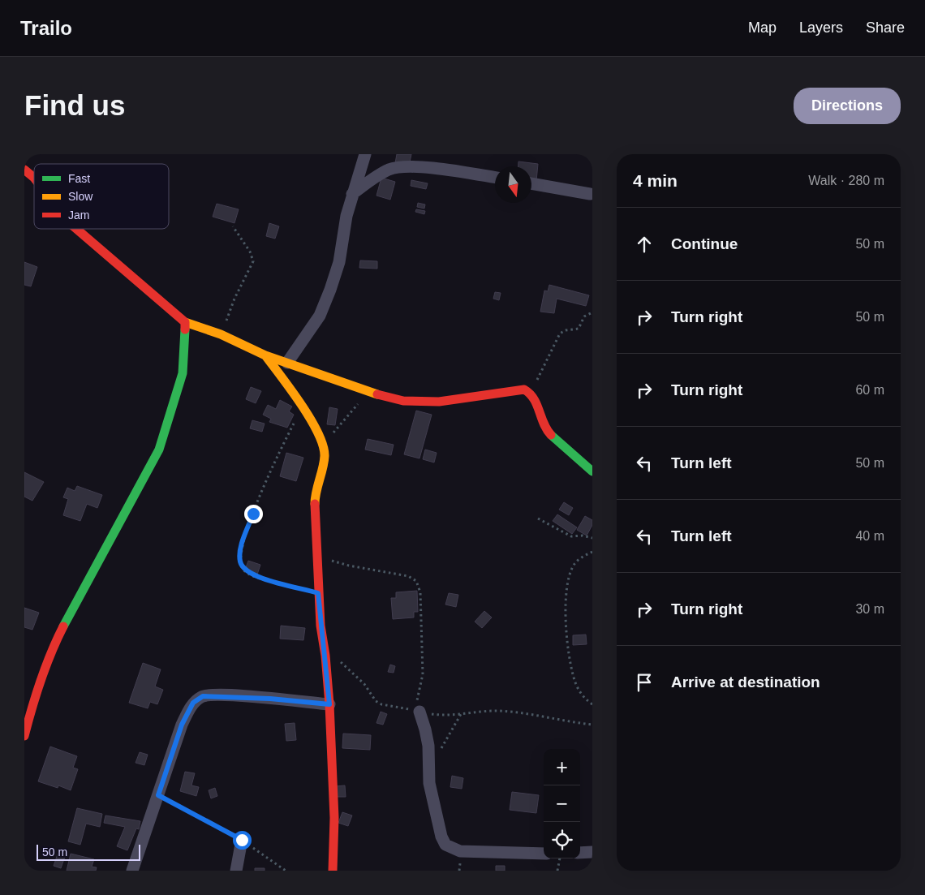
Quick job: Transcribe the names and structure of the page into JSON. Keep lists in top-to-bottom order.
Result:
{
  "legend": ["Fast", "Slow", "Jam"],
  "scale_bar": "50 m",
  "north": "bottom",
  "page": {
    "header": "Trailo",
    "nav": ["Map", "Layers", "Share"],
    "buttons": "Directions",
    "title": "Find us",
    "heading": ["4 min", "Walk · 280 m"],
    "list": [
      ["Continue", "50 m"],
      ["Turn right", "50 m"],
      ["Turn right", "60 m"],
      ["Turn left", "50 m"],
      ["Turn left", "40 m"],
      ["Turn right", "30 m"],
      "Arrive at destination"
    ],
    "map_buttons": ["+", "−"],
    "scale": "50 m"
  }
}
